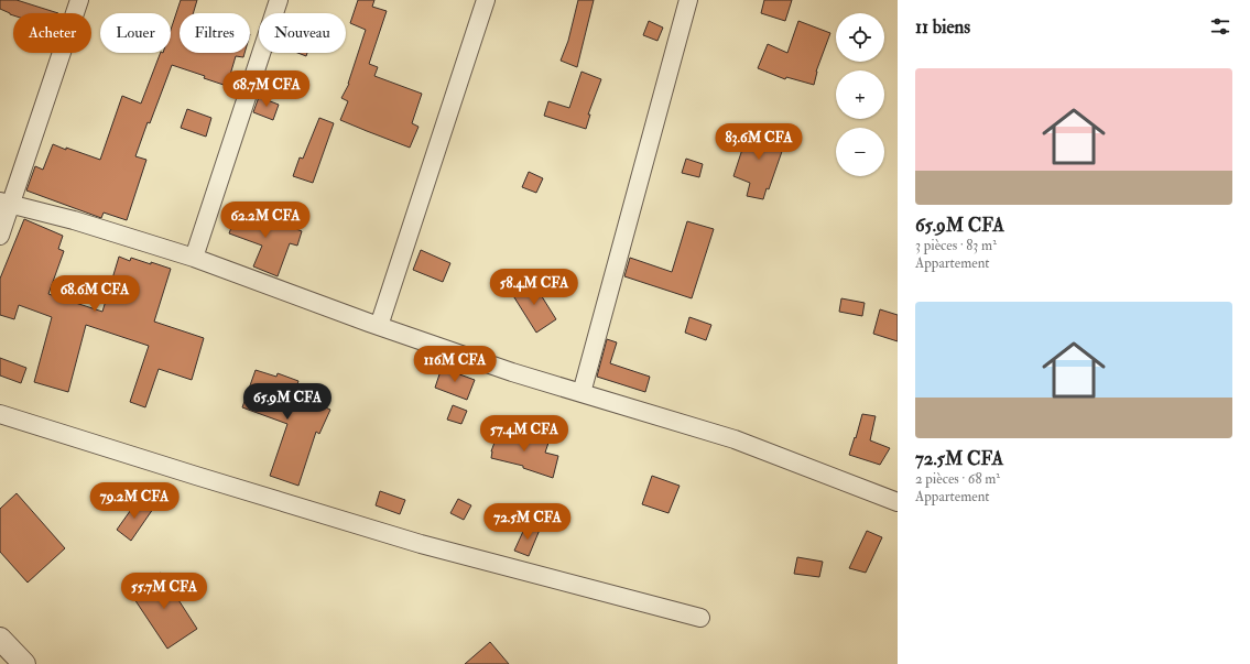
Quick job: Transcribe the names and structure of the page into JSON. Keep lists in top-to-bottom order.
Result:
{
  "page": {
    "heading": "11 biens",
    "map_buttons": ["+", "−"],
    "chip": [
      "Acheter",
      "Louer",
      "Filtres",
      "Nouveau"
    ],
    "list": [
      {
        "name": "65.9M CFA",
        "note": "3 pièces · 83 m² · Appartement"
      },
      {
        "name": "72.5M CFA",
        "note": "2 pièces · 68 m² · Appartement"
      }
    ],
    "price": [
      "68.7M CFA",
      "83.6M CFA",
      "62.2M CFA",
      "58.4M CFA",
      "68.6M CFA",
      "116M CFA",
      "65.9M CFA",
      "57.4M CFA",
      "79.2M CFA",
      "72.5M CFA",
      "55.7M CFA"
    ]
  }
}
